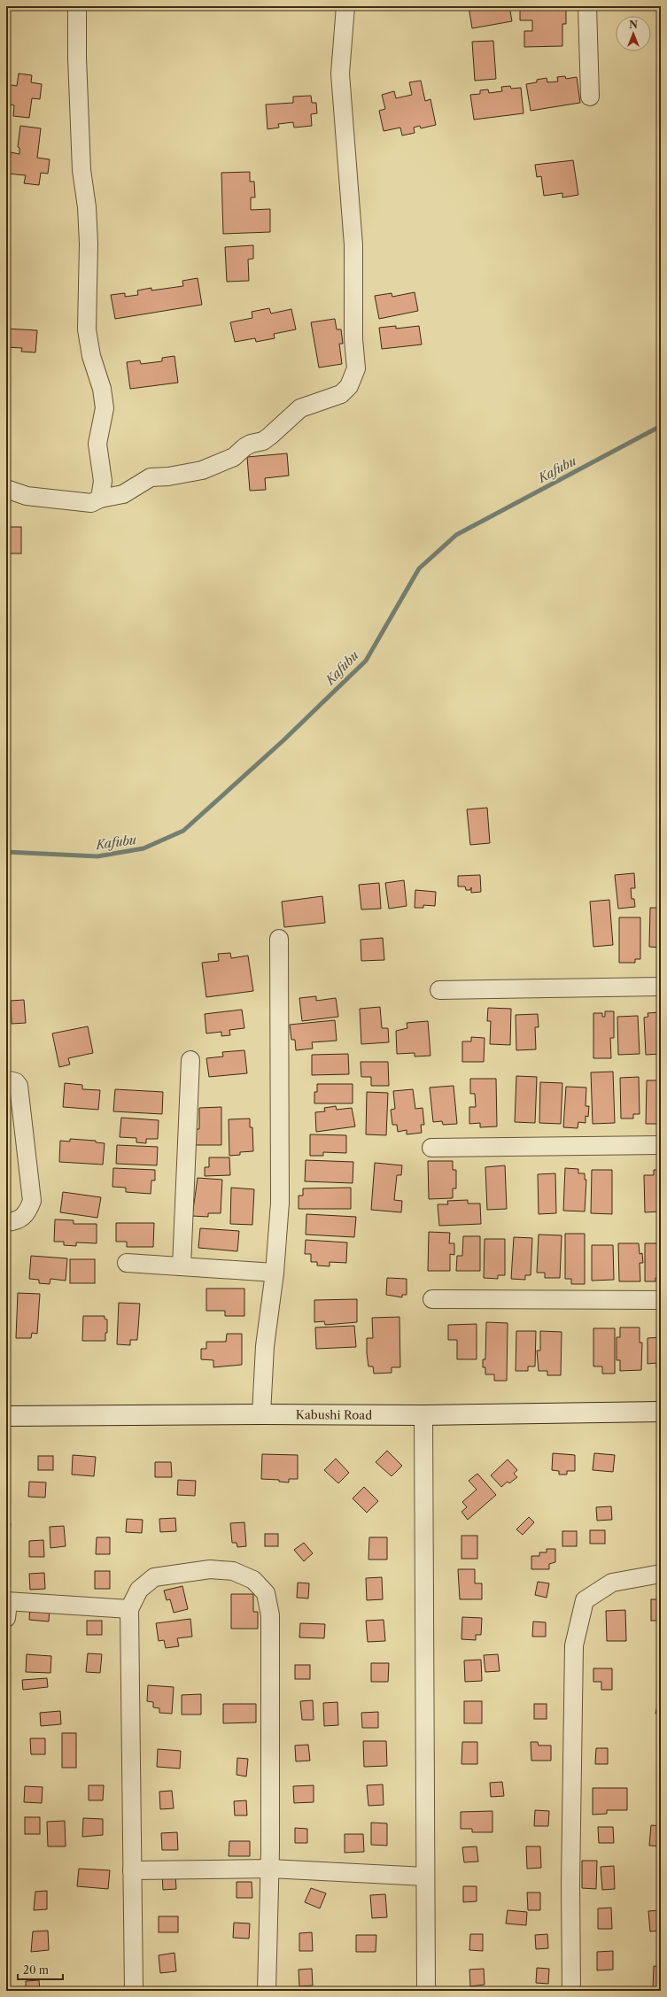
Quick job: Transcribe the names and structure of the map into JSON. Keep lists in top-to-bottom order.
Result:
{
  "streets": {
    "main road": ["Kabushi Road"]
  },
  "water": ["Kafubu"],
  "scale_bar": "20 m",
  "north": "top"
}
